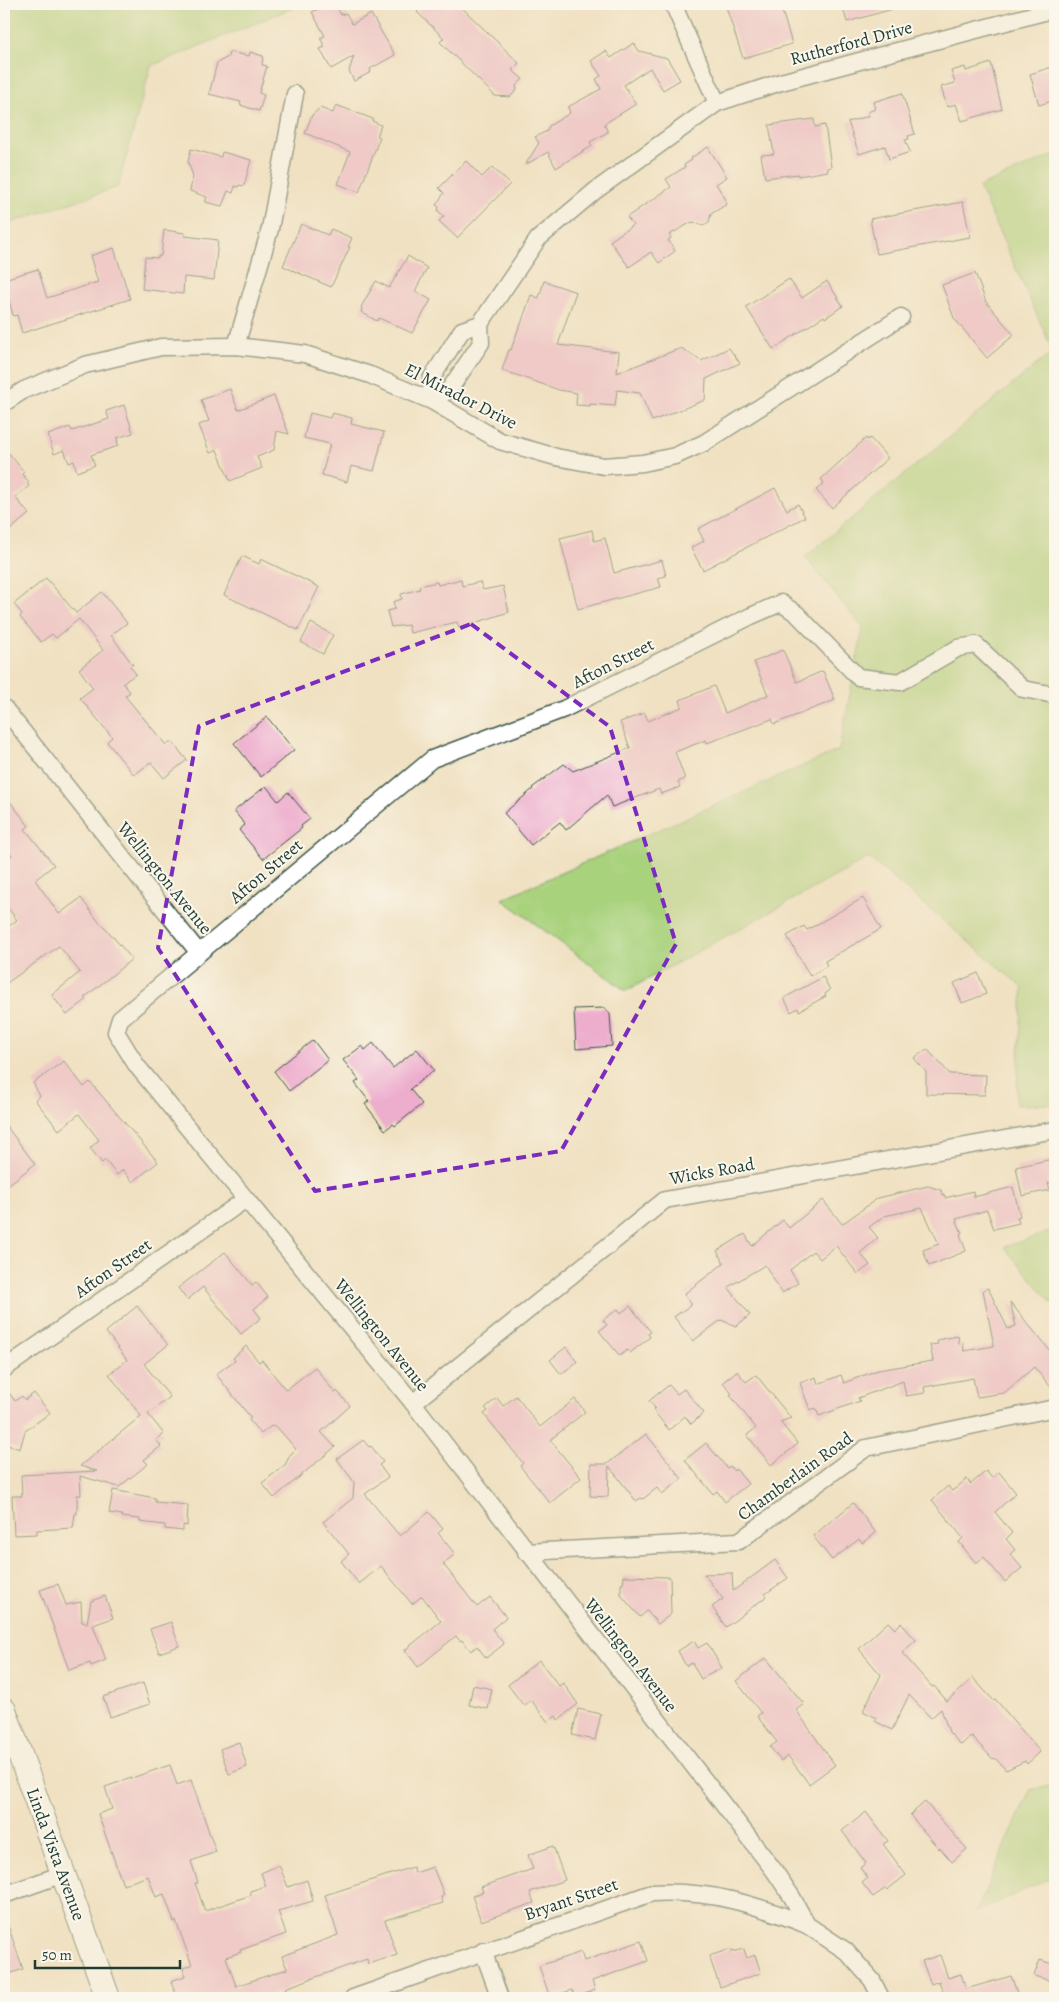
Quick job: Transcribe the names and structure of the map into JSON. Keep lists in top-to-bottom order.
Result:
{
  "streets": {
    "main road": ["Linda Vista Avenue"],
    "street": [
      "Rutherford Drive",
      "El Mirador Drive",
      "Afton Street",
      "Wellington Avenue",
      "Wicks Road",
      "Chamberlain Road",
      "Bryant Street"
    ]
  },
  "crossings": [
    ["Rutherford Drive", "El Mirador Drive"],
    ["Afton Street", "Wellington Avenue"],
    ["Wellington Avenue", "Wicks Road"],
    ["Wellington Avenue", "Chamberlain Road"],
    ["Wellington Avenue", "Bryant Street"]
  ],
  "scale_bar": "50 m"
}
